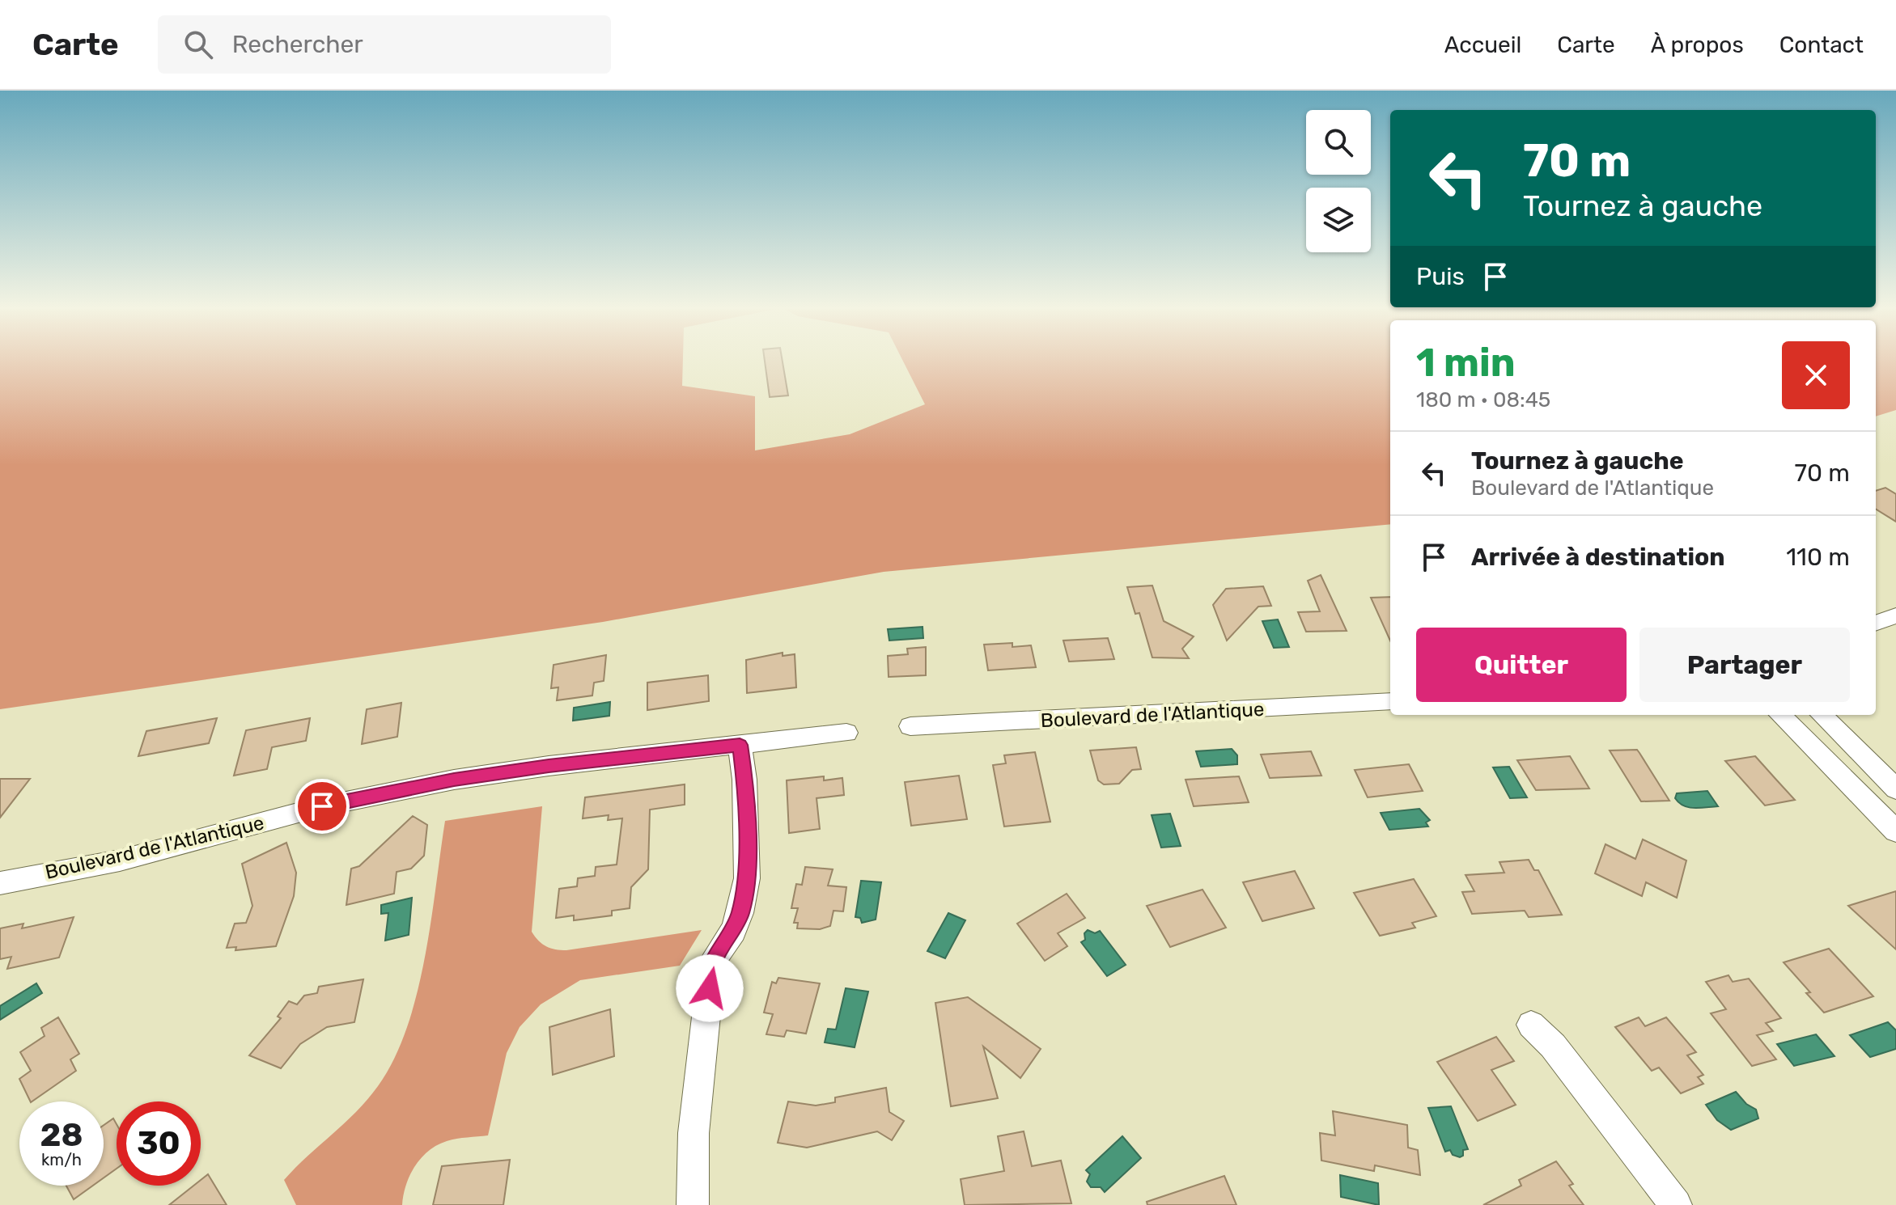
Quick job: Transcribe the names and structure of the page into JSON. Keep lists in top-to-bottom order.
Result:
{
  "streets": {
    "street": ["Boulevard de l'Atlantique"]
  },
  "page": {
    "header": "Carte",
    "search": "Rechercher",
    "nav": [
      "Accueil",
      "Carte",
      "À propos",
      "Contact"
    ],
    "turn": ["70 m", "Tournez à gauche"],
    "then": "Puis",
    "heading": ["1 min", "180 m · 08:45"],
    "list": [
      {
        "name": "Tournez à gauche",
        "note": "Boulevard de l'Atlantique",
        "value": "70 m"
      },
      {
        "name": "Arrivée à destination",
        "value": "110 m"
      }
    ],
    "buttons": ["Quitter", "Partager"],
    "speed": "28 km/h",
    "limit": "30"
  }
}
